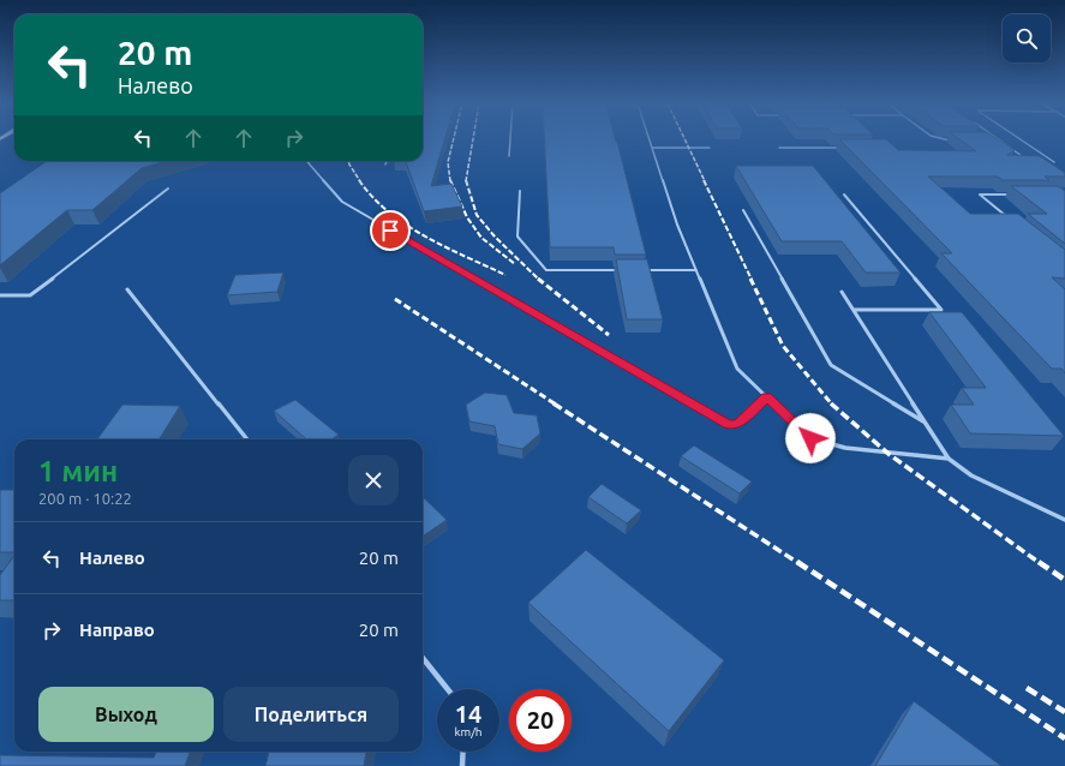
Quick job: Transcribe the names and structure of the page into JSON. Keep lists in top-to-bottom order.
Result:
{
  "page": {
    "turn": ["20 m", "Налево"],
    "heading": ["1 мин", "200 m · 10:22"],
    "list": [
      {
        "name": "Налево",
        "value": "20 m"
      },
      {
        "name": "Направо",
        "value": "20 m"
      }
    ],
    "buttons": ["Выход", "Поделиться"],
    "speed": "14 km/h",
    "limit": "20"
  }
}
